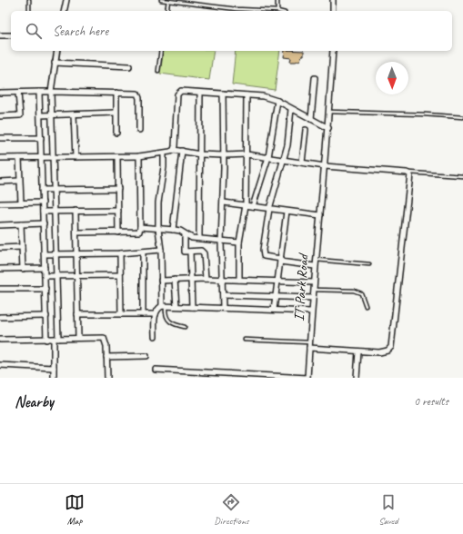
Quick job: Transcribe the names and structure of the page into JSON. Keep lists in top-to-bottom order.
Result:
{
  "streets": {
    "street": ["IT Park Road"]
  },
  "north": "bottom",
  "page": {
    "search": "Search here",
    "heading": ["Nearby", "0 results"],
    "nav": ["Map", "Directions", "Saved"]
  }
}
